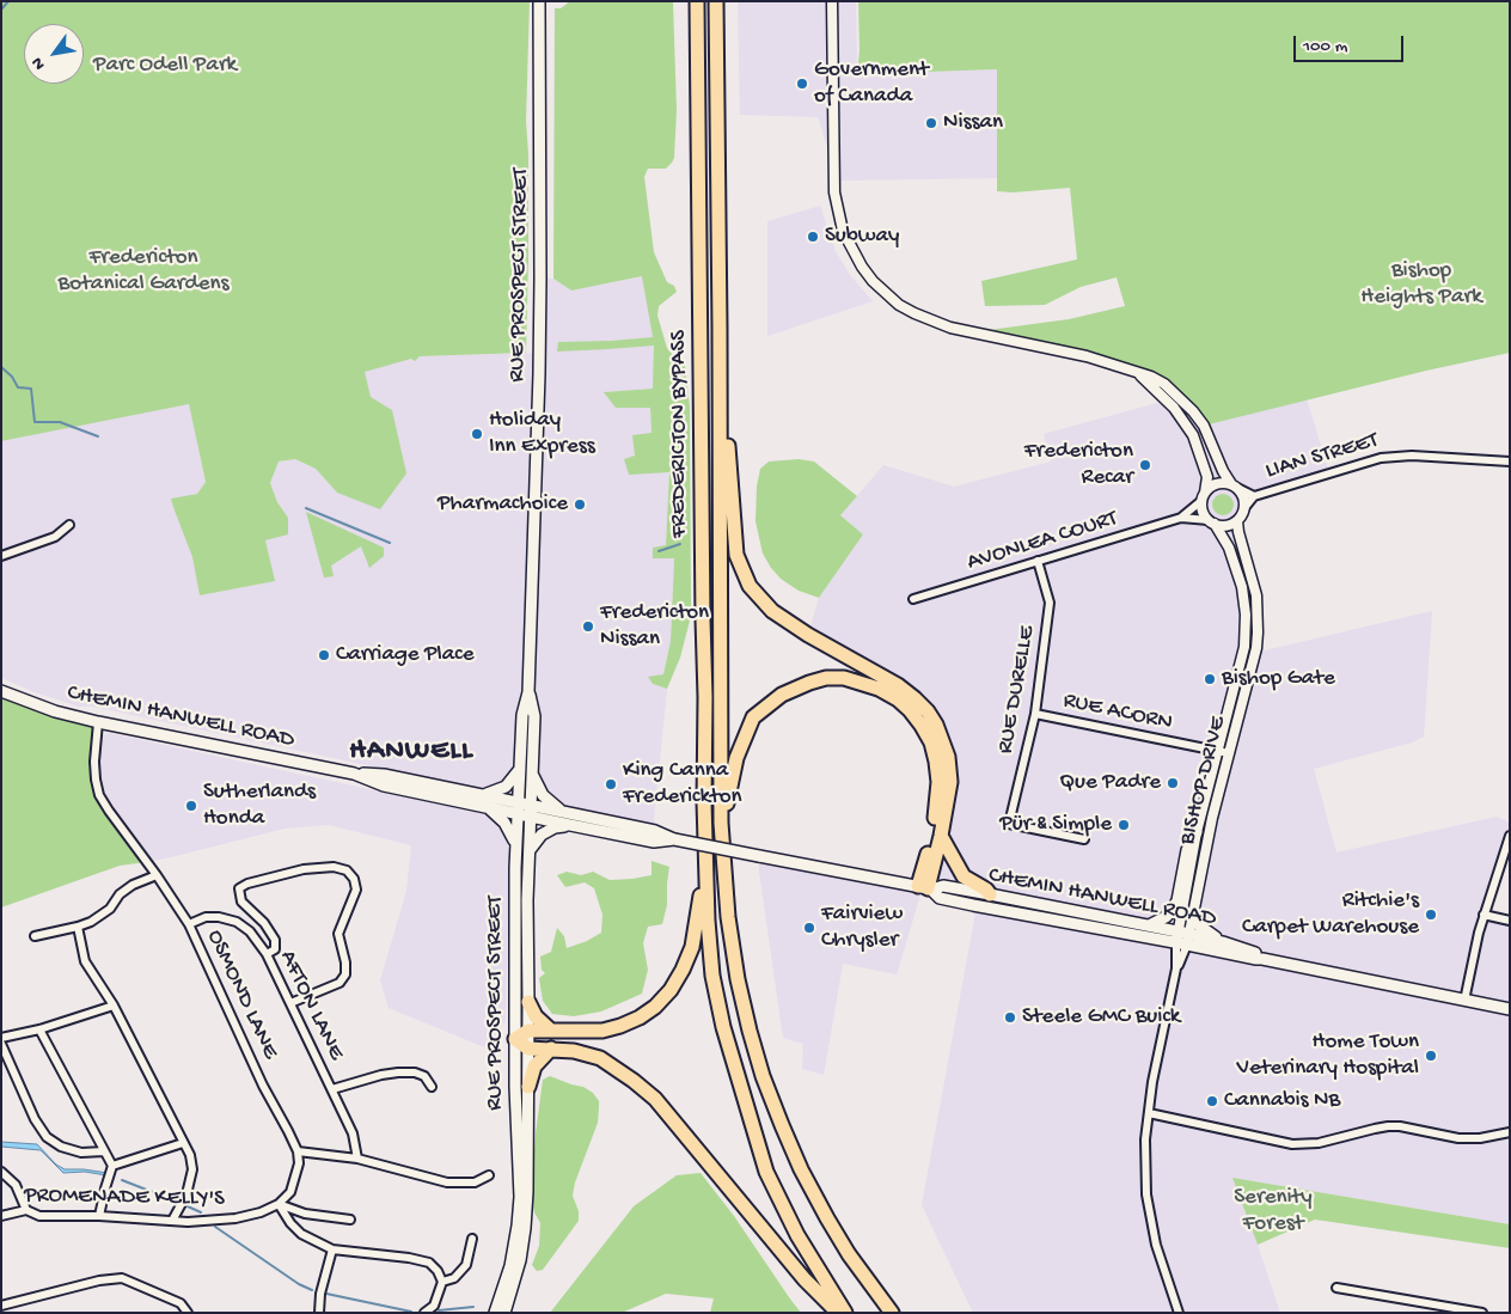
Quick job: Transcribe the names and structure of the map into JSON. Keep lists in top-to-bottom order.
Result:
{
  "streets": {
    "highway": ["FREDERICTON BYPASS"],
    "main road": ["RUE PROSPECT STREET", "CHEMIN HANWELL ROAD"],
    "street": [
      "LIAN STREET",
      "AVONLEA COURT",
      "RUE DURELLE",
      "RUE ACORN",
      "BISHOP DRIVE",
      "OSMOND LANE",
      "AFTON LANE",
      "PROMENADE KELLY'S"
    ]
  },
  "crossings": [
    ["RUE PROSPECT STREET", "CHEMIN HANWELL ROAD"],
    ["LIAN STREET", "AVONLEA COURT"],
    ["LIAN STREET", "BISHOP DRIVE"],
    ["AVONLEA COURT", "RUE DURELLE"],
    ["AVONLEA COURT", "BISHOP DRIVE"],
    ["RUE DURELLE", "RUE ACORN"],
    ["RUE ACORN", "BISHOP DRIVE"],
    ["CHEMIN HANWELL ROAD", "BISHOP DRIVE"],
    ["CHEMIN HANWELL ROAD", "OSMOND LANE"],
    ["OSMOND LANE", "AFTON LANE"]
  ],
  "districts": ["HANWELL"],
  "parks": [
    "Parc Odell Park",
    "Fredericton Botanical Gardens",
    "Bishop Heights Park",
    "Serenity Forest"
  ],
  "places": [
    "Government of Canada",
    "Nissan",
    "Subway",
    "Holiday Inn Express",
    "Fredericton Recar",
    "Pharmachoice",
    "Fredericton Nissan",
    "Carriage Place",
    "Bishop Gate",
    "Que Padre",
    "King Canna Frederickton",
    "Sutherlands Honda",
    "Pür & Simple",
    "Ritchie's Carpet Warehouse",
    "Fairview Chrysler",
    "Steele GMC Buick",
    "Home Town Veterinary Hospital",
    "Cannabis NB"
  ],
  "scale_bar": "100 m",
  "north": "bottom left"
}
